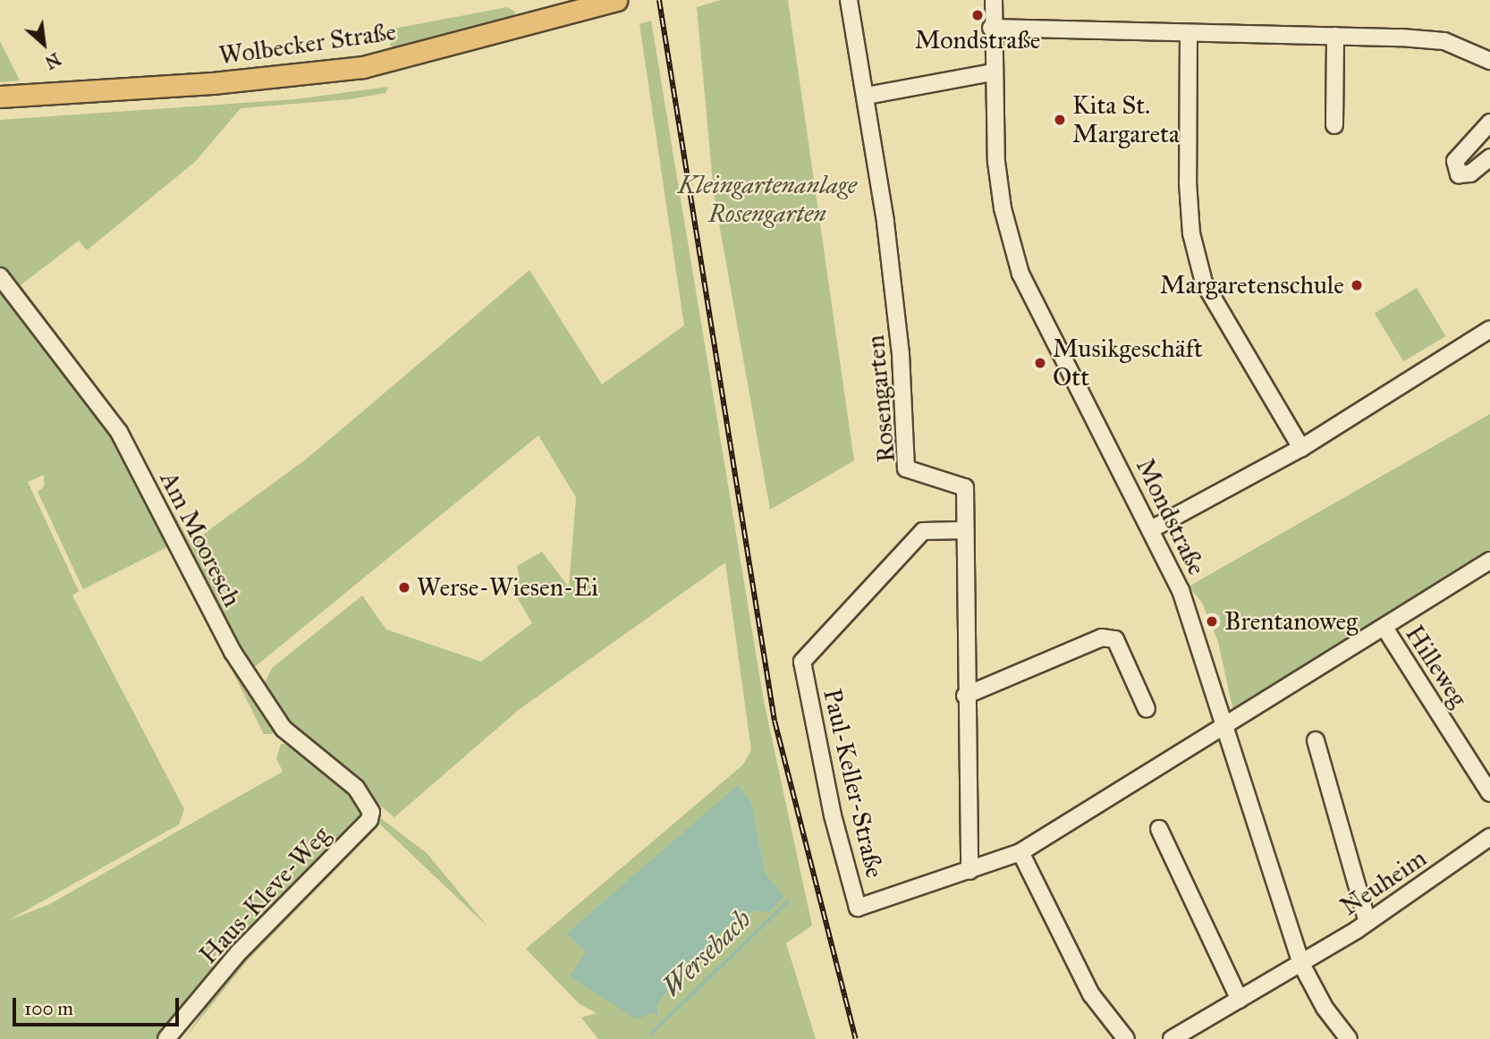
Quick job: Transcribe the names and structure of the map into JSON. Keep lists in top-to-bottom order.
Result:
{
  "streets": {
    "main road": ["Wolbecker Straße"],
    "street": [
      "Rosengarten",
      "Mondstraße",
      "Am Mooresch",
      "Hilleweg",
      "Paul-Keller-Straße",
      "Neuheim",
      "Haus-Kleve-Weg"
    ]
  },
  "crossings": [
    ["Rosengarten", "Paul-Keller-Straße"],
    ["Mondstraße", "Paul-Keller-Straße"],
    ["Mondstraße", "Neuheim"],
    ["Am Mooresch", "Haus-Kleve-Weg"],
    ["Hilleweg", "Paul-Keller-Straße"]
  ],
  "water": ["Wersebach"],
  "parks": ["Kleingartenanlage Rosengarten"],
  "places": [
    "Mondstraße",
    "Kita St. Margareta",
    "Margaretenschule",
    "Musikgeschäft Ott",
    "Werse-Wiesen-Ei",
    "Brentanoweg"
  ],
  "scale_bar": "100 m",
  "north": "bottom right"
}
